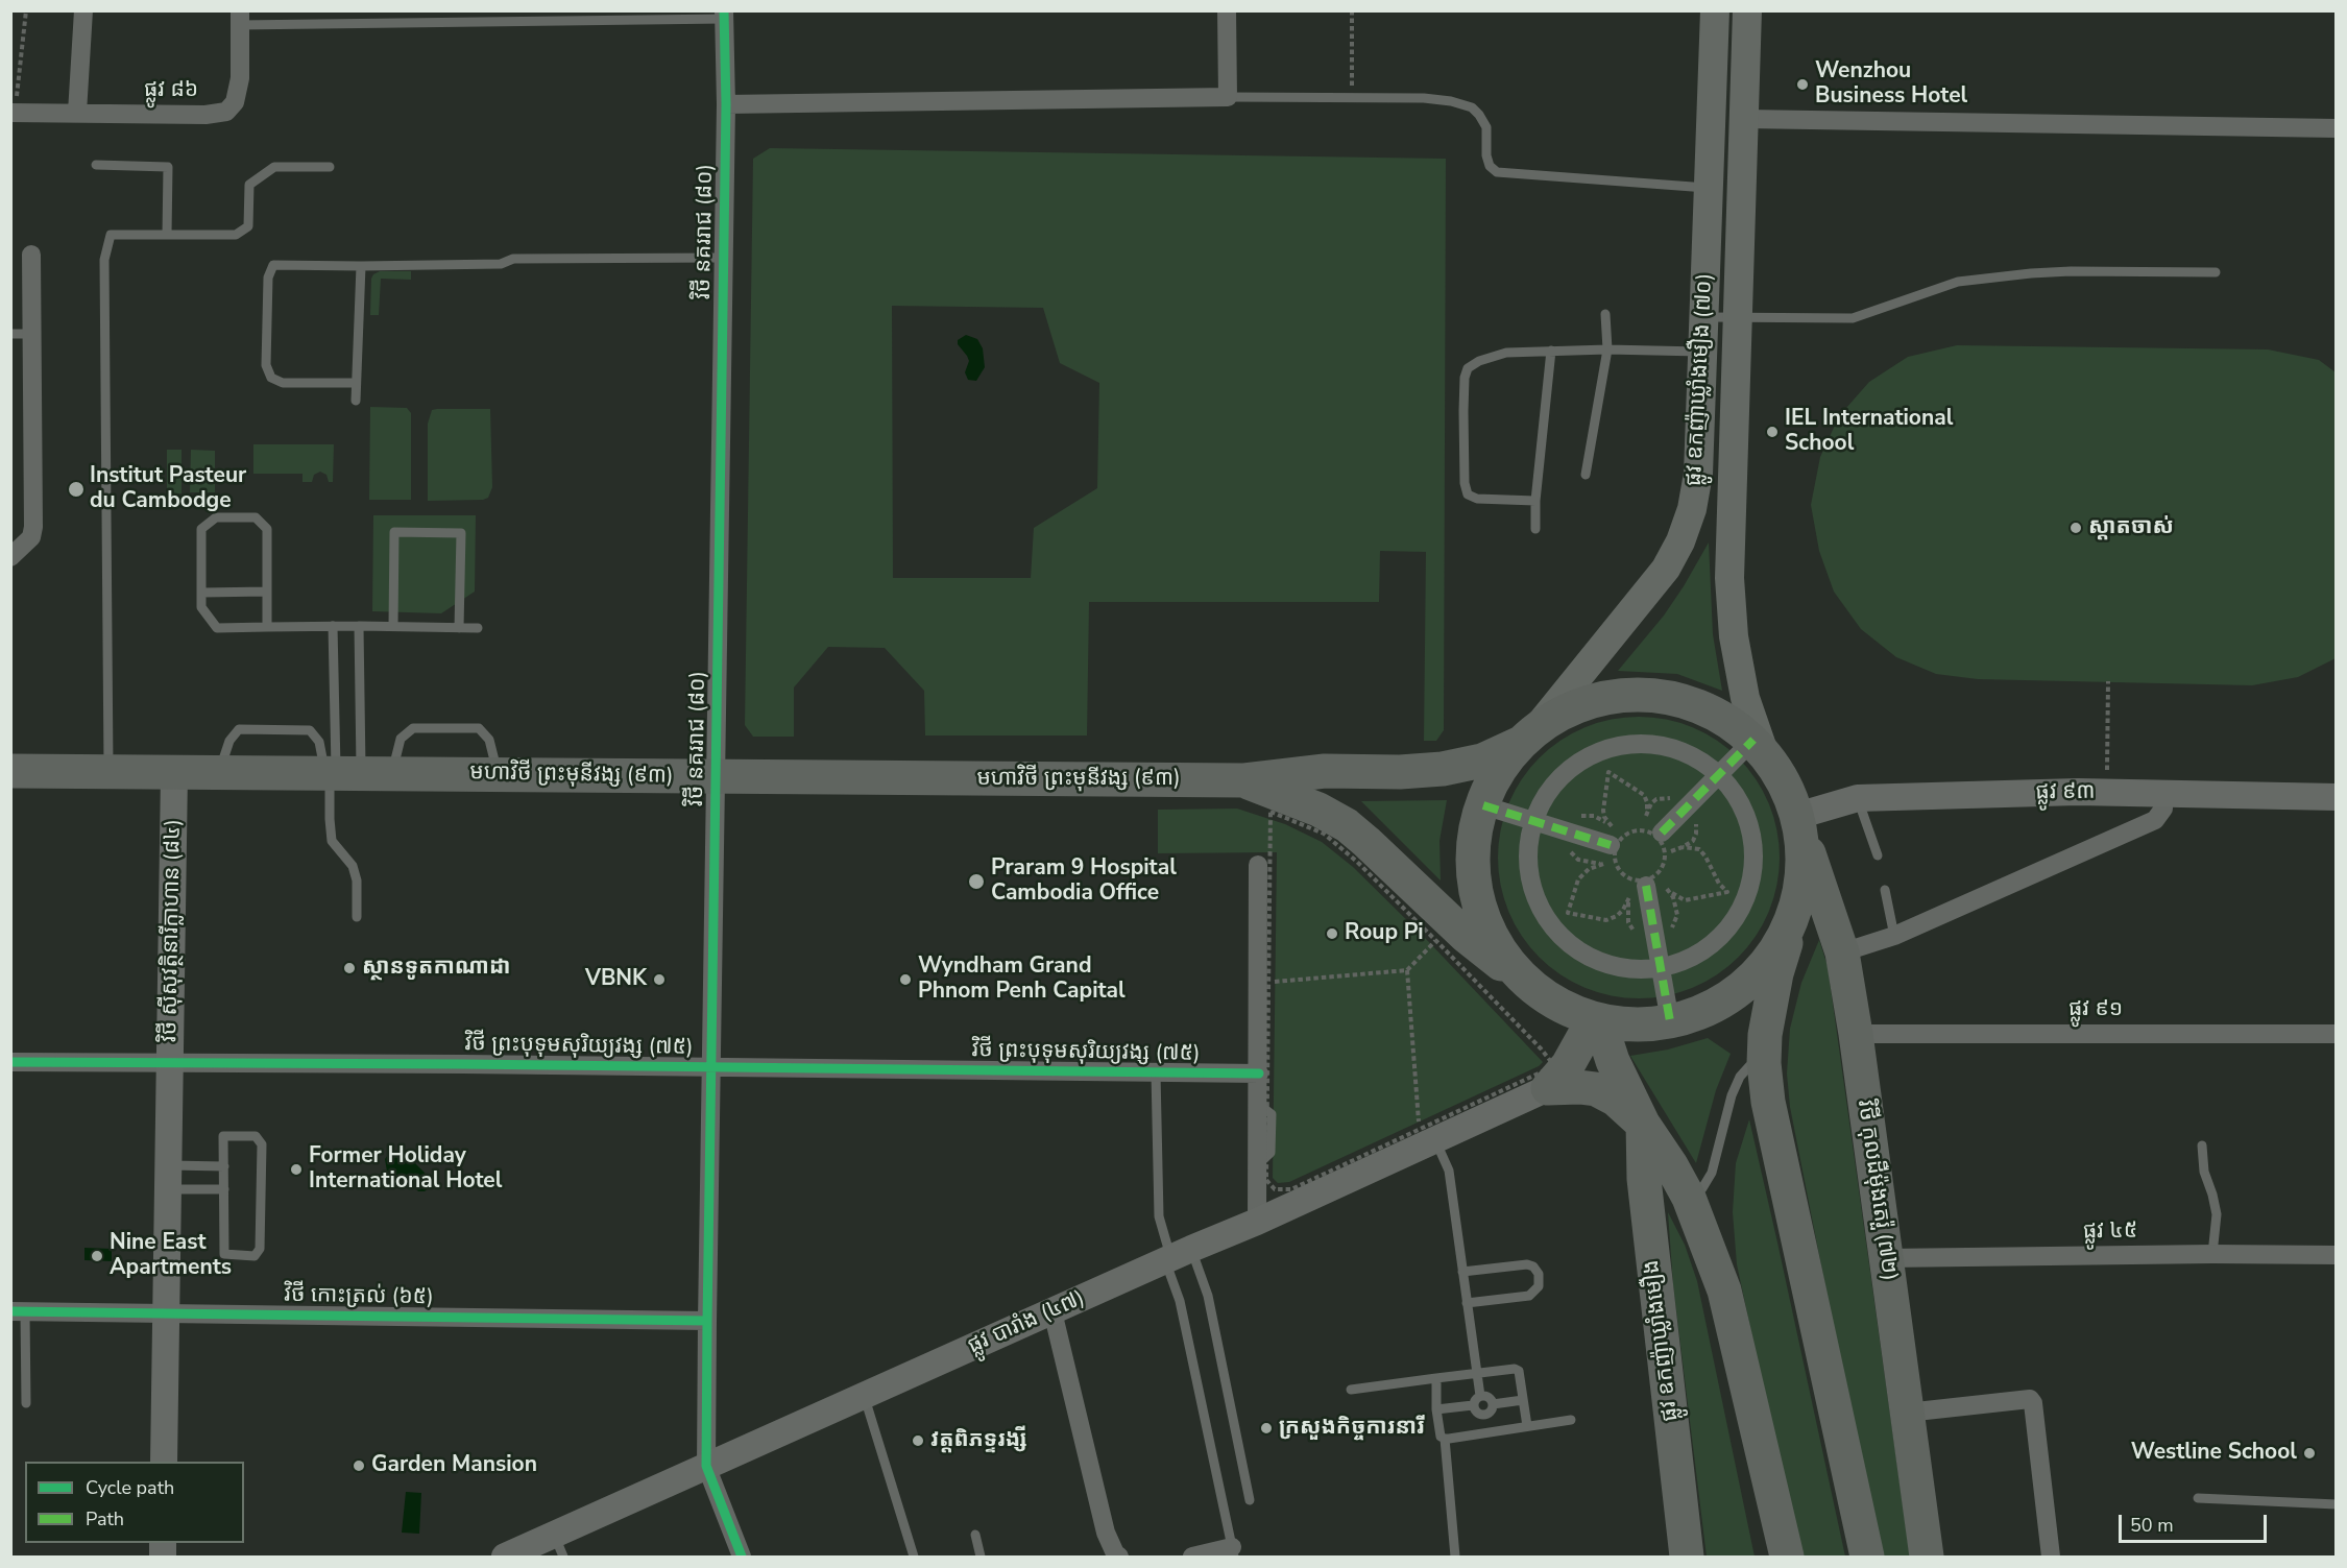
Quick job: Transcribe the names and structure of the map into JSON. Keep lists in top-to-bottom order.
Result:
{
  "streets": {
    "highway": ["មហាវិថី ព្រះមុនីវង្ស (៩៣)", "វិថី កុលដឺម៉ុងតេរ៉ួ (៧២)", "ផ្លូវ ឧកញ៉ាឃ្លាំងមឿង"],
    "main road": ["ផ្លូវ ឧកញ៉ាឃ្លាំងមឿង (៧០)"],
    "street": [
      "ផ្លូវ ៨៦",
      "វិថី នគររាជ (៨០)",
      "ផ្លូវ ៩៣",
      "វិថី ស៊ីសុវត្ថិនារីក្លាហាន (៨៤)",
      "ផ្លូវ ៩១",
      "វិថី ព្រះបុទុមសុរិយ្យវង្ស (៧៥)",
      "ផ្លូវ ៤៥",
      "វិថី កោះត្រល់ (៦៥)",
      "ផ្លូវ បារាំង (៤៧)"
    ]
  },
  "crossings": [
    ["វិថី នគររាជ (៨០)", "មហាវិថី ព្រះមុនីវង្ស (៩៣)"],
    ["វិថី នគររាជ (៨០)", "វិថី ព្រះបុទុមសុរិយ្យវង្ស (៧៥)"],
    ["វិថី នគររាជ (៨០)", "វិថី កោះត្រល់ (៦៥)"],
    ["វិថី នគររាជ (៨០)", "ផ្លូវ បារាំង (៤៧)"],
    ["ផ្លូវ ឧកញ៉ាឃ្លាំងមឿង (៧០)", "មហាវិថី ព្រះមុនីវង្ស (៩៣)"],
    ["មហាវិថី ព្រះមុនីវង្ស (៩៣)", "វិថី ស៊ីសុវត្ថិនារីក្លាហាន (៨៤)"],
    ["ផ្លូវ ៩៣", "វិថី កុលដឺម៉ុងតេរ៉ួ (៧២)"],
    ["វិថី ស៊ីសុវត្ថិនារីក្លាហាន (៨៤)", "វិថី ព្រះបុទុមសុរិយ្យវង្ស (៧៥)"],
    ["វិថី ស៊ីសុវត្ថិនារីក្លាហាន (៨៤)", "វិថី កោះត្រល់ (៦៥)"],
    ["ផ្លូវ ៩១", "វិថី កុលដឺម៉ុងតេរ៉ួ (៧២)"],
    ["វិថី កុលដឺម៉ុងតេរ៉ួ (៧២)", "ផ្លូវ ៤៥"]
  ],
  "places": [
    "Wenzhou Business Hotel",
    "IEL International School",
    "Institut Pasteur du Cambodge",
    "ស្ដាតចាស់",
    "Praram 9 Hospital Cambodia Office",
    "Roup Pi",
    "ស្ថានទូតកាណាដា",
    "VBNK",
    "Wyndham Grand Phnom Penh Capital",
    "Former Holiday International Hotel",
    "Nine East Apartments",
    "ក្រសួងកិច្ចការនារី",
    "វត្តពិភទ្ទរង្សី",
    "Westline School",
    "Garden Mansion"
  ],
  "legend": ["Cycle path", "Path"],
  "scale_bar": "50 m"
}
